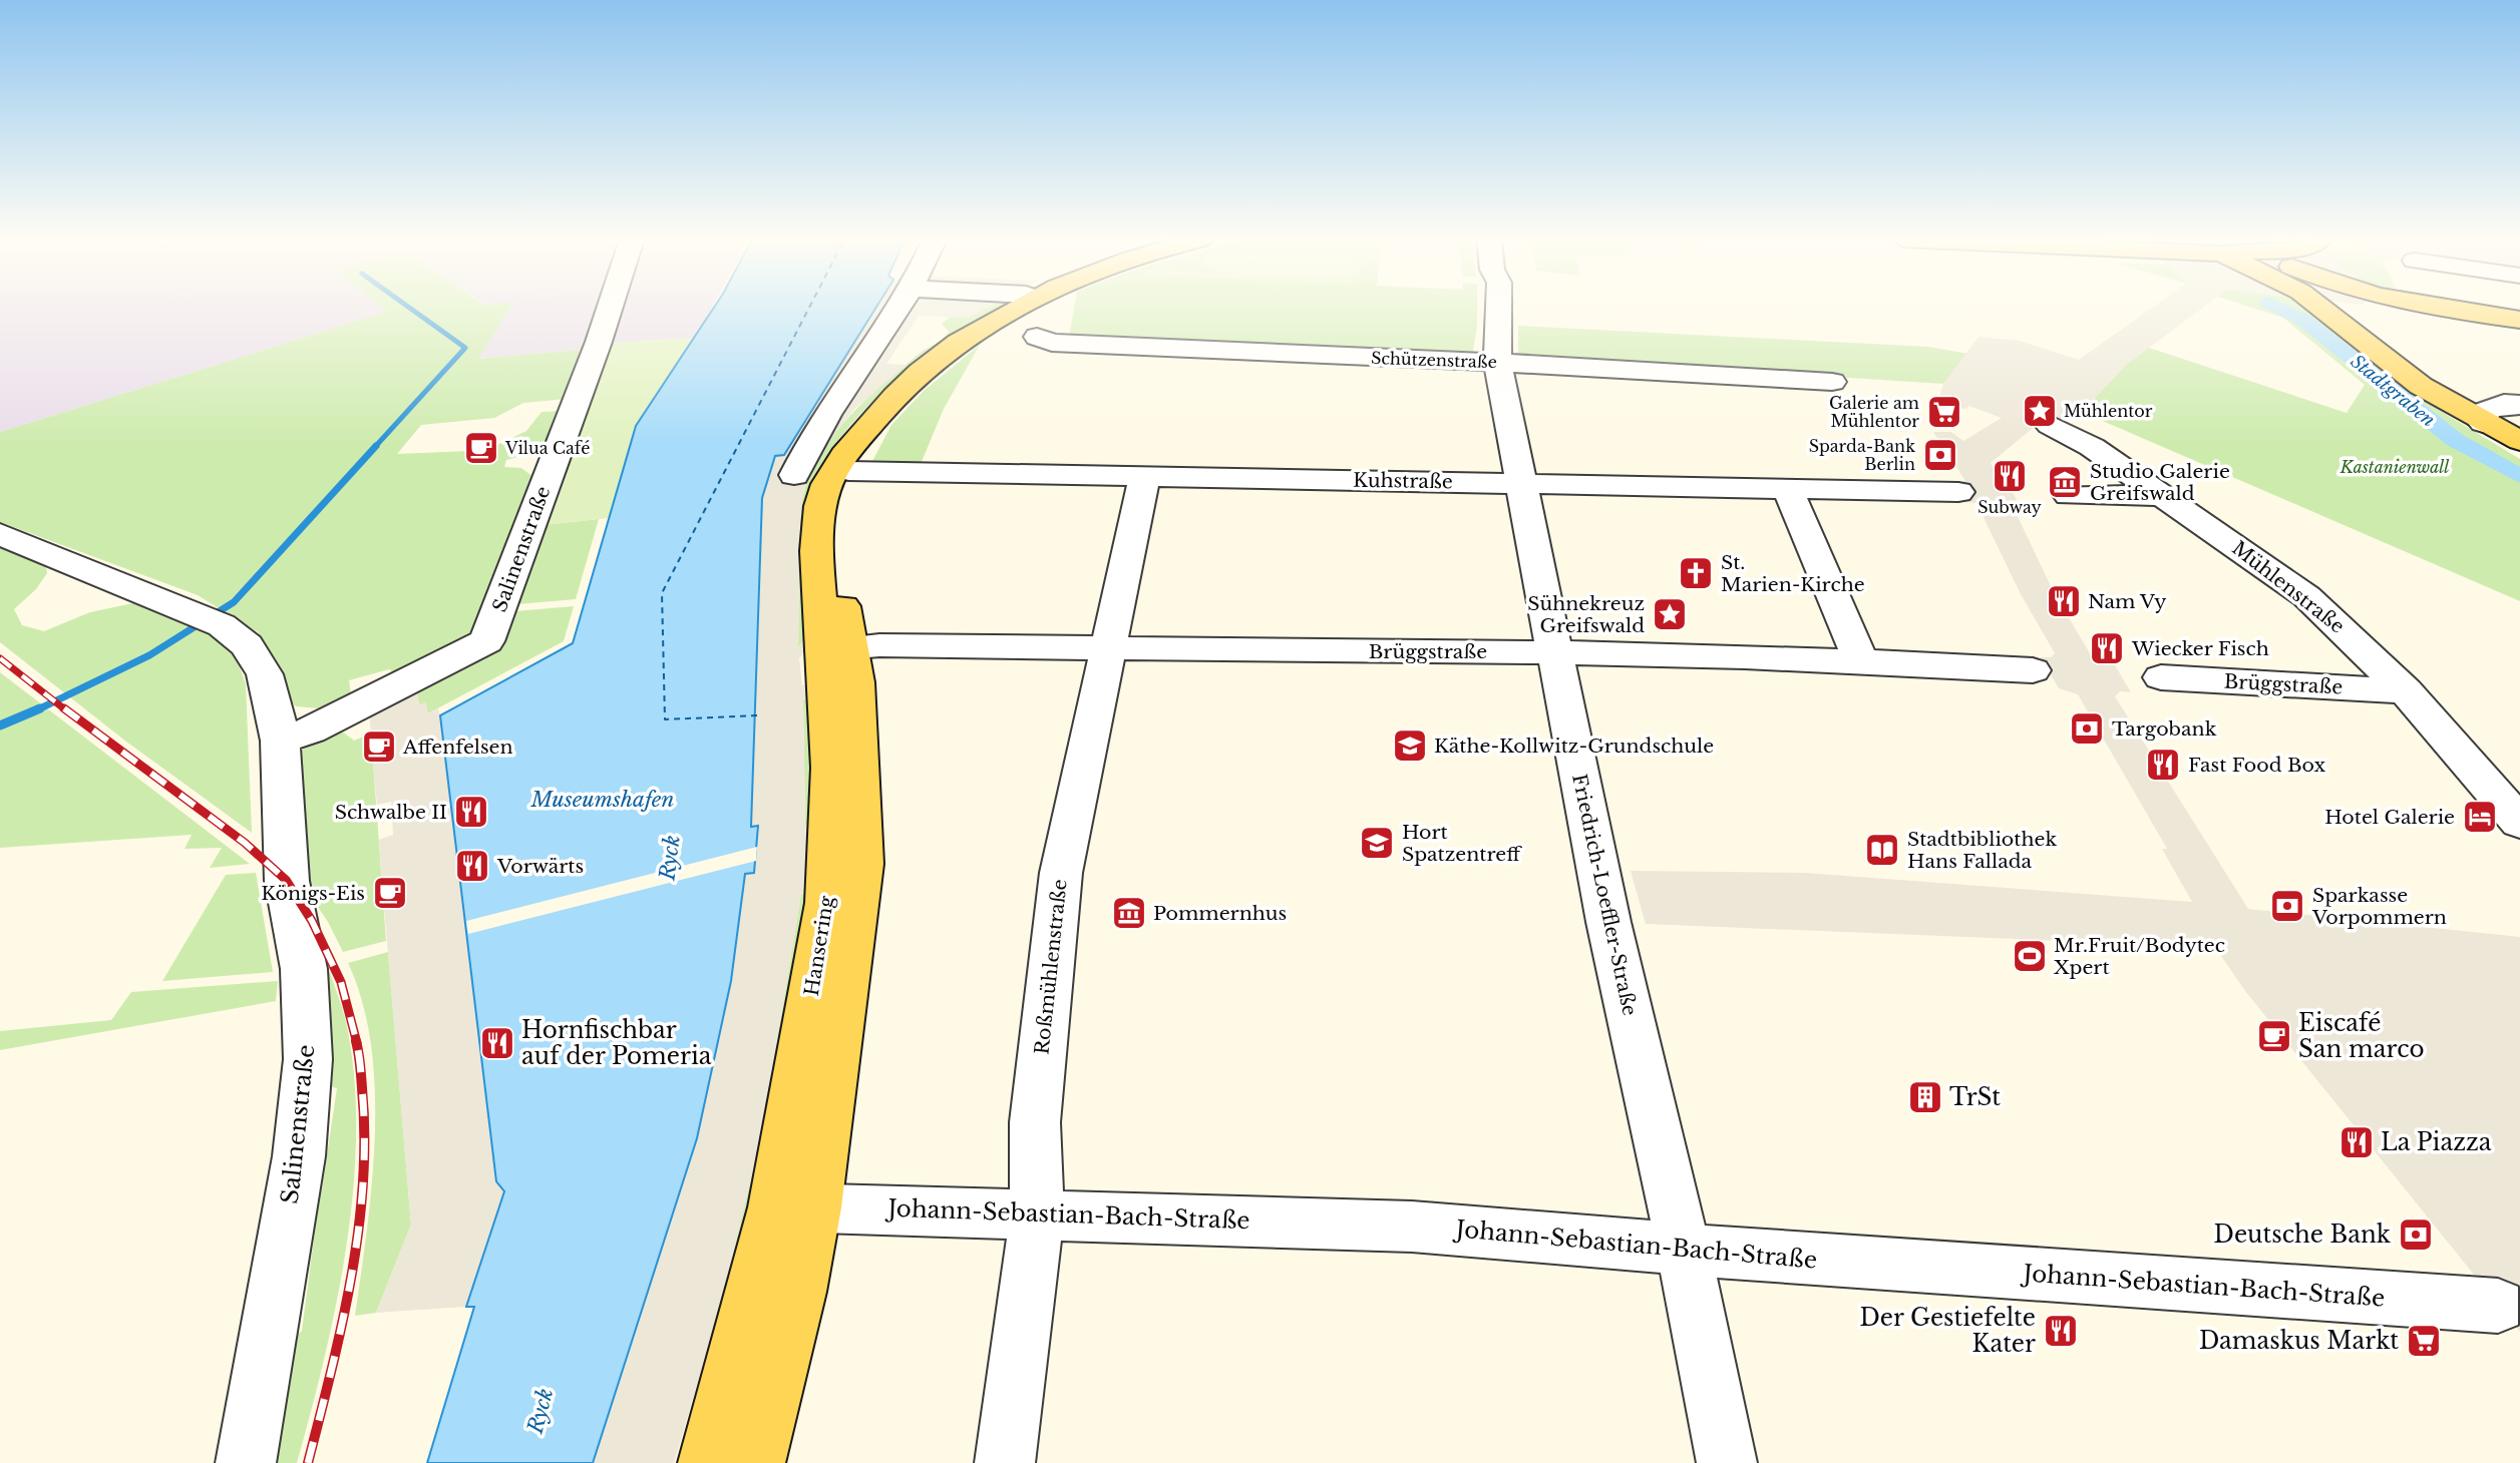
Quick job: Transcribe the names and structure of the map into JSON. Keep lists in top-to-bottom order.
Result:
{
  "streets": {
    "main road": ["Hansering"],
    "street": [
      "Schützenstraße",
      "Kuhstraße",
      "Salinenstraße",
      "Mühlenstraße",
      "Brüggstraße",
      "Friedrich-Loeffler-Straße",
      "Roßmühlenstraße",
      "Johann-Sebastian-Bach-Straße"
    ]
  },
  "crossings": [
    ["Schützenstraße", "Friedrich-Loeffler-Straße"],
    ["Kuhstraße", "Friedrich-Loeffler-Straße"],
    ["Kuhstraße", "Hansering"],
    ["Kuhstraße", "Roßmühlenstraße"],
    ["Mühlenstraße", "Brüggstraße"],
    ["Brüggstraße", "Friedrich-Loeffler-Straße"],
    ["Brüggstraße", "Hansering"],
    ["Brüggstraße", "Roßmühlenstraße"],
    ["Friedrich-Loeffler-Straße", "Johann-Sebastian-Bach-Straße"],
    ["Hansering", "Johann-Sebastian-Bach-Straße"],
    ["Roßmühlenstraße", "Johann-Sebastian-Bach-Straße"]
  ],
  "water": ["Stadtgraben", "Museumshafen", "Ryck"],
  "parks": ["Kastanienwall"],
  "places": {
    "place": ["Mühlentor", "Sühnekreuz Greifswald"],
    "supermarket": ["Galerie am Mühlentor", "Damaskus Markt"],
    "cafe": [
      "Vilua Café",
      "Affenfelsen",
      "Königs-Eis",
      "Eiscafé San marco"
    ],
    "bank": [
      "Sparda-Bank Berlin",
      "Targobank",
      "Sparkasse Vorpommern",
      "Deutsche Bank"
    ],
    "restaurant": [
      "Subway",
      "Nam Vy",
      "Wiecker Fisch",
      "Fast Food Box",
      "Schwalbe II",
      "Vorwärts",
      "Hornfischbar auf der Pomeria",
      "La Piazza",
      "Der Gestiefelte Kater"
    ],
    "museum": ["Studio Galerie Greifswald", "Pommernhus"],
    "church": ["St. Marien-Kirche"],
    "school or university": ["Käthe-Kollwitz-Grundschule", "Hort Spatzentreff"],
    "hotel": ["Hotel Galerie"],
    "library": ["Stadtbibliothek Hans Fallada"],
    "sports": ["Mr.Fruit/Bodytec Xpert"],
    "building": ["TrSt"]
  }
}
